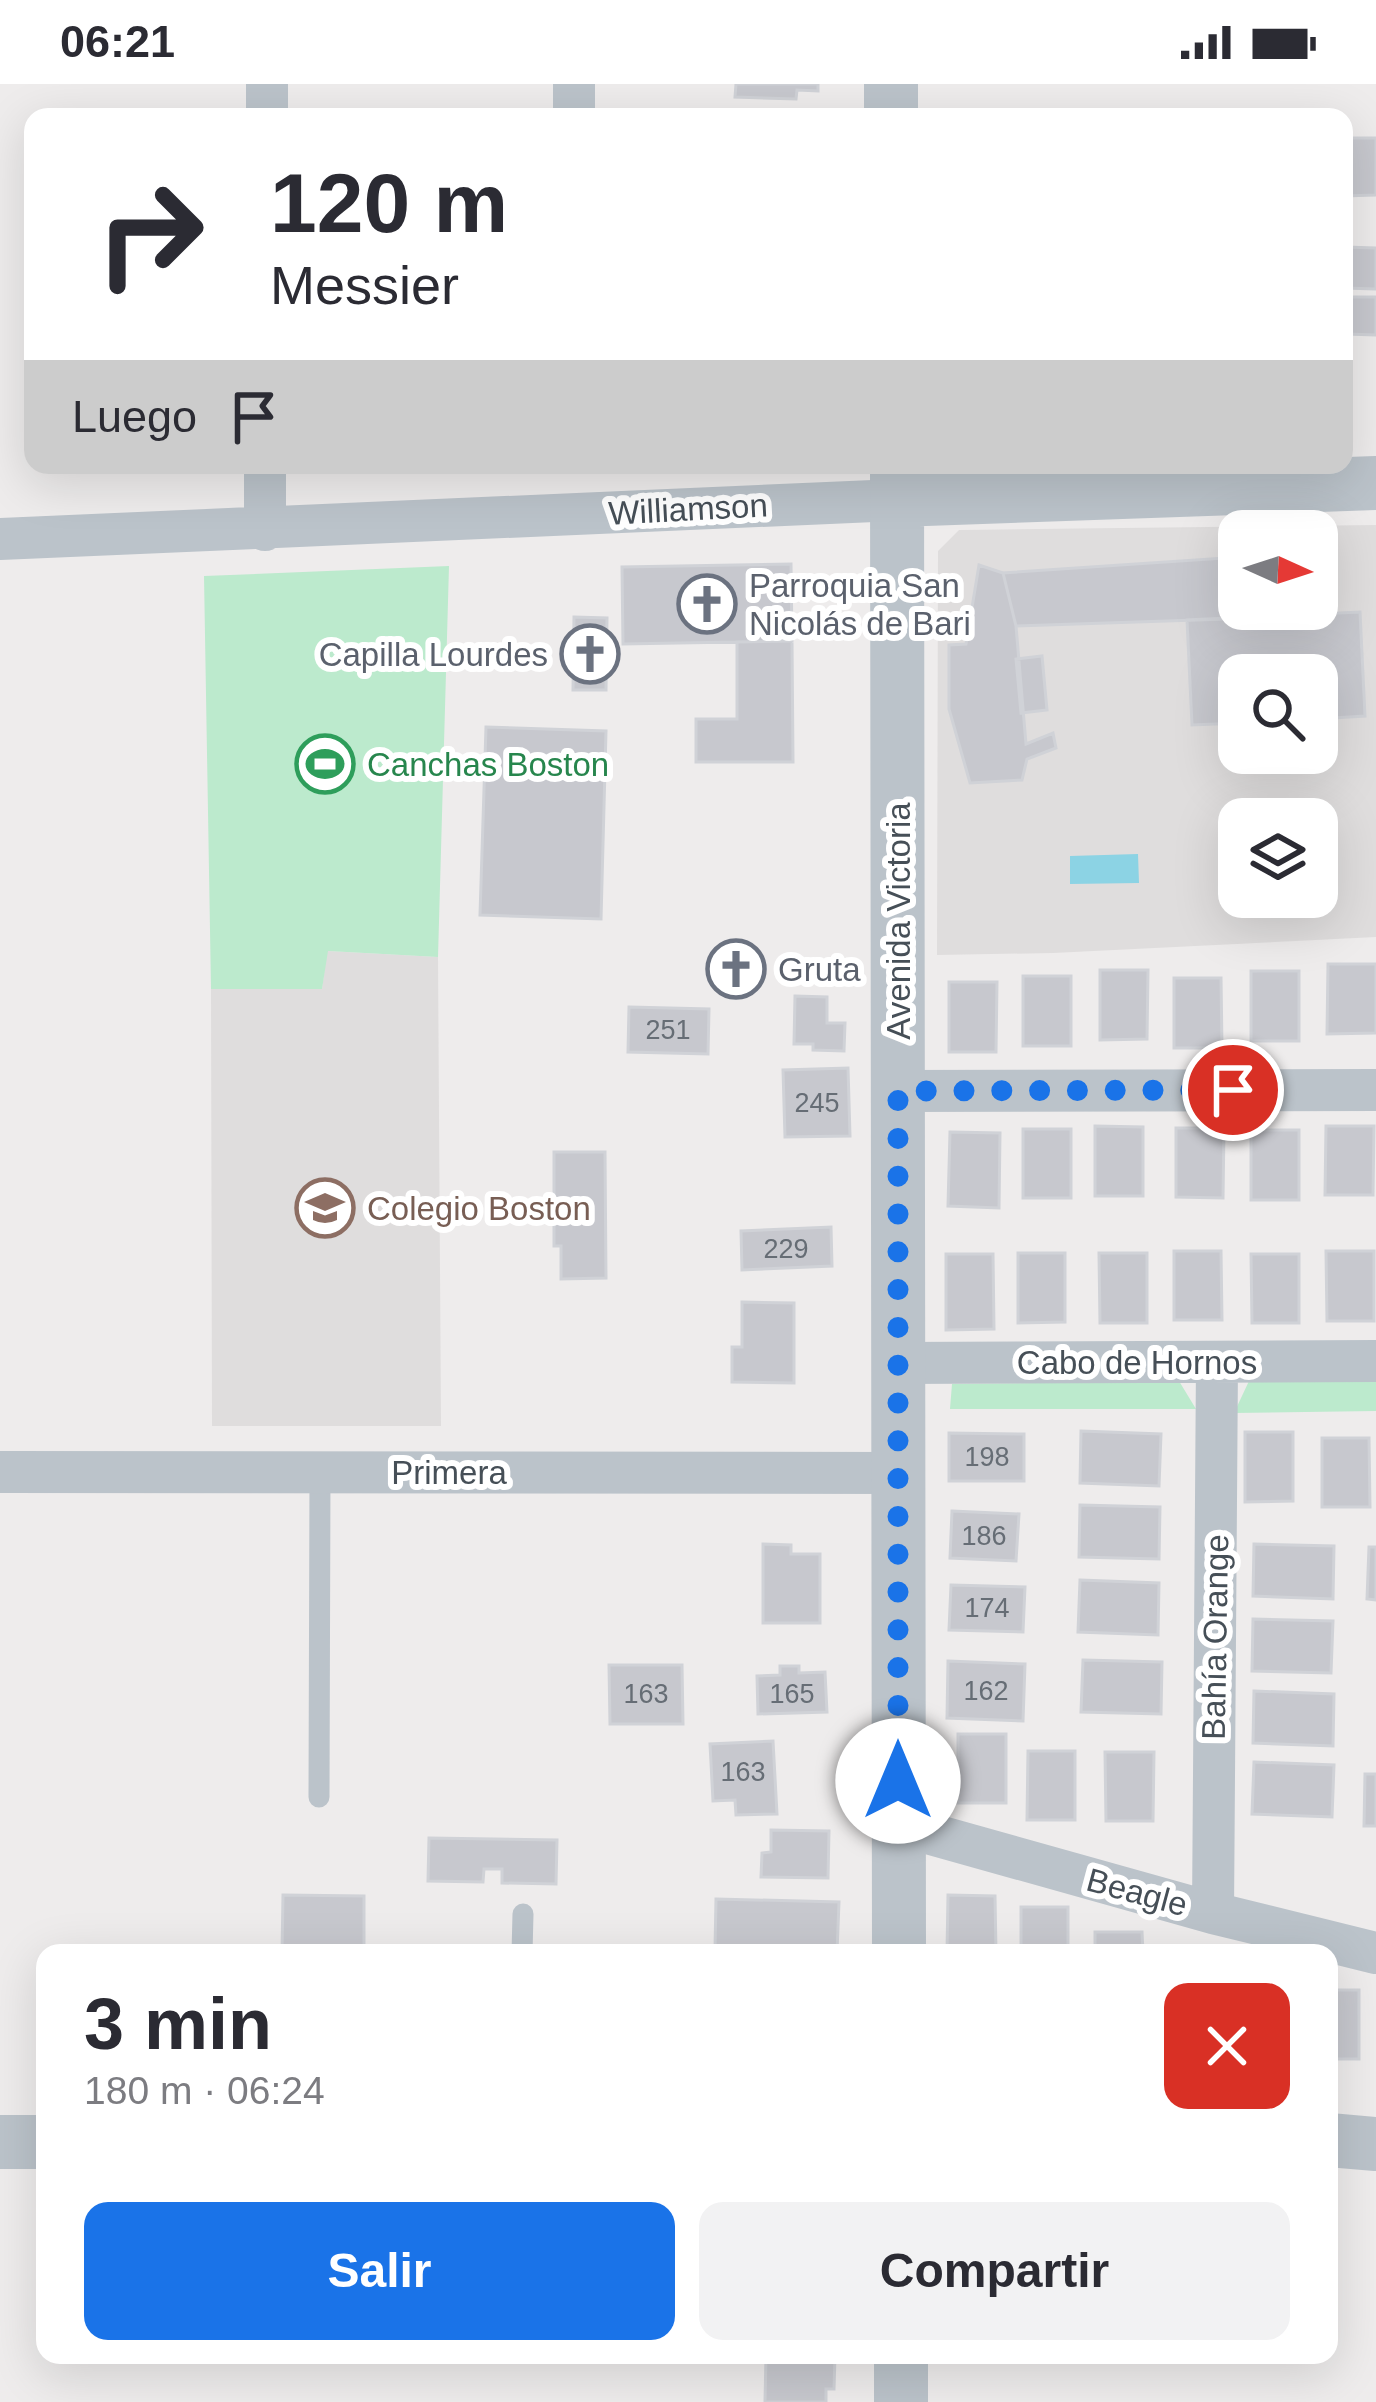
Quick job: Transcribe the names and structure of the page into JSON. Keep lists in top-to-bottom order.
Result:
{
  "streets": {
    "street": [
      "Williamson",
      "Avenida Victoria",
      "Cabo de Hornos",
      "Primera",
      "Bahía Orange",
      "Beagle"
    ]
  },
  "crossings": [
    ["Williamson", "Avenida Victoria"],
    ["Avenida Victoria", "Cabo de Hornos"],
    ["Avenida Victoria", "Primera"],
    ["Avenida Victoria", "Beagle"],
    ["Cabo de Hornos", "Bahía Orange"],
    ["Bahía Orange", "Beagle"]
  ],
  "places": {
    "church": ["Parroquia San Nicolás de Bari", "Capilla Lourdes", "Gruta"],
    "sports": ["Canchas Boston"],
    "school or university": ["Colegio Boston"]
  },
  "house_numbers": [
    "251",
    "245",
    "229",
    "198",
    "186",
    "174",
    "162",
    "163",
    "165",
    "163"
  ],
  "north": "right",
  "page": {
    "status": "06:21",
    "turn": ["120 m", "Messier"],
    "then": "Luego",
    "heading": ["3 min", "180 m · 06:24"],
    "buttons": ["Salir", "Compartir"]
  }
}
